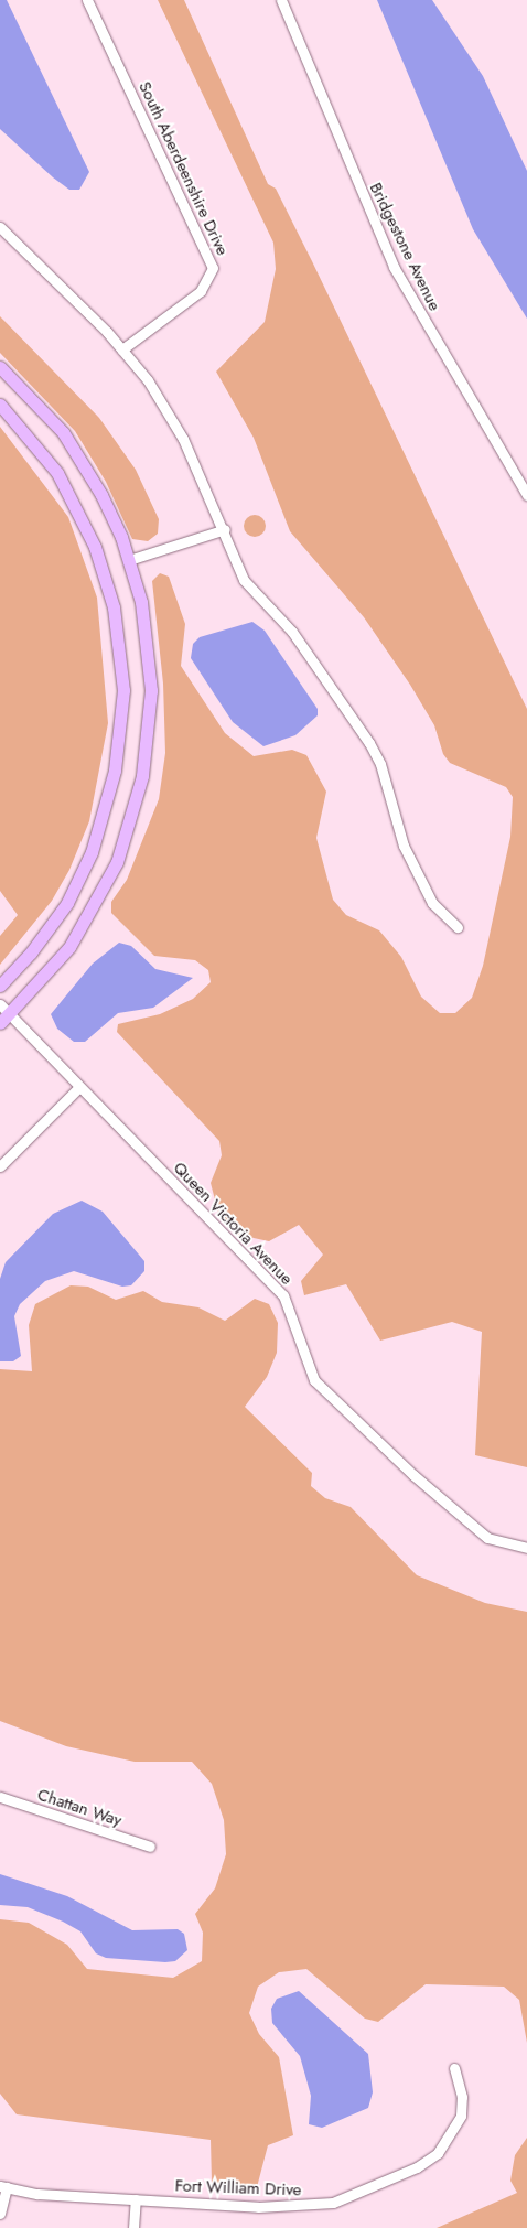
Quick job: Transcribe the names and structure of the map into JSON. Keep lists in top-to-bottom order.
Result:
{
  "streets": {
    "street": [
      "South Aberdeenshire Drive",
      "Bridgestone Avenue",
      "Queen Victoria Avenue",
      "Chattan Way",
      "Fort William Drive"
    ]
  }
}
